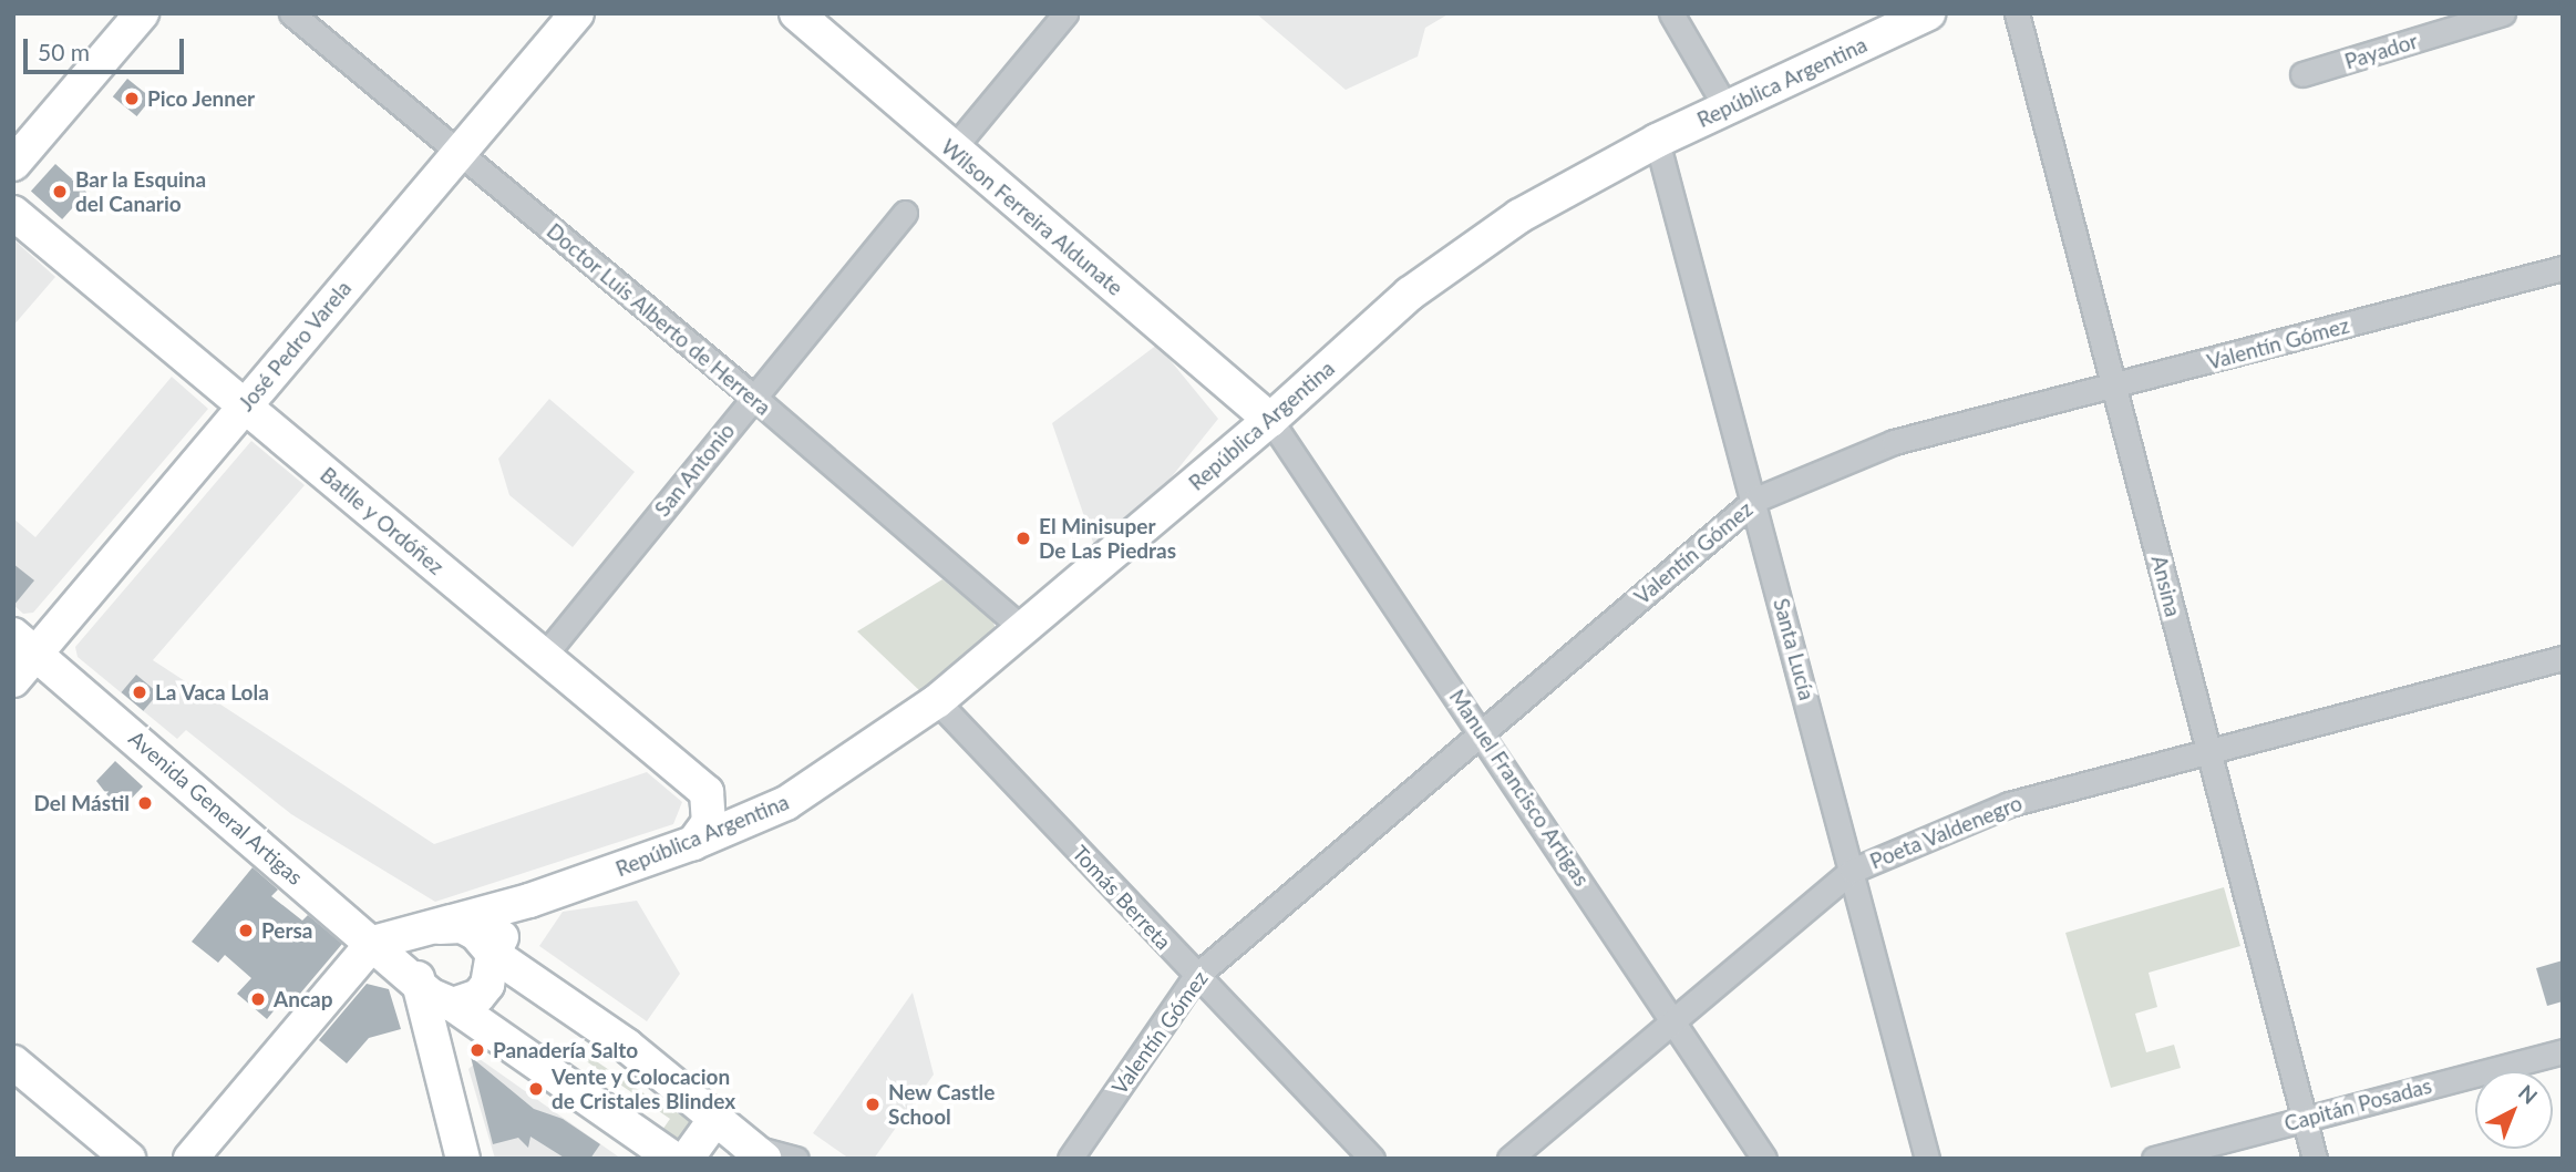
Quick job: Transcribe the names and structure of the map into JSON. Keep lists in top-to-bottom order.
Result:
{
  "streets": {
    "street": [
      "Payador",
      "República Argentina",
      "Wilson Ferreira Aldunate",
      "Doctor Luis Alberto de Herrera",
      "Valentín Gómez",
      "José Pedro Varela",
      "San Antonio",
      "Batlle y Ordóñez",
      "Ansina",
      "Santa Lucía",
      "Manuel Francisco Artigas",
      "Avenida General Artigas",
      "Poeta Valdenegro",
      "Tomás Berreta",
      "Capitán Posadas"
    ]
  },
  "crossings": [
    ["República Argentina", "Wilson Ferreira Aldunate"],
    ["República Argentina", "Doctor Luis Alberto de Herrera"],
    ["República Argentina", "Batlle y Ordóñez"],
    ["República Argentina", "Santa Lucía"],
    ["República Argentina", "Manuel Francisco Artigas"],
    ["República Argentina", "Avenida General Artigas"],
    ["República Argentina", "Tomás Berreta"],
    ["Wilson Ferreira Aldunate", "Manuel Francisco Artigas"],
    ["Doctor Luis Alberto de Herrera", "José Pedro Varela"],
    ["Doctor Luis Alberto de Herrera", "San Antonio"],
    ["Valentín Gómez", "Ansina"],
    ["Valentín Gómez", "Santa Lucía"],
    ["Valentín Gómez", "Manuel Francisco Artigas"],
    ["Valentín Gómez", "Tomás Berreta"],
    ["José Pedro Varela", "Batlle y Ordóñez"],
    ["José Pedro Varela", "Avenida General Artigas"],
    ["San Antonio", "Batlle y Ordóñez"],
    ["Ansina", "Poeta Valdenegro"],
    ["Ansina", "Capitán Posadas"],
    ["Santa Lucía", "Poeta Valdenegro"],
    ["Manuel Francisco Artigas", "Poeta Valdenegro"]
  ],
  "places": [
    "Pico Jenner",
    "Bar la Esquina del Canario",
    "El Minisuper De Las Piedras",
    "La Vaca Lola",
    "Del Mástil",
    "Persa",
    "Ancap",
    "Panadería Salto",
    "Vente y Colocacion de Cristales Blindex",
    "New Castle School"
  ],
  "scale_bar": "50 m",
  "north": "top right"
}
